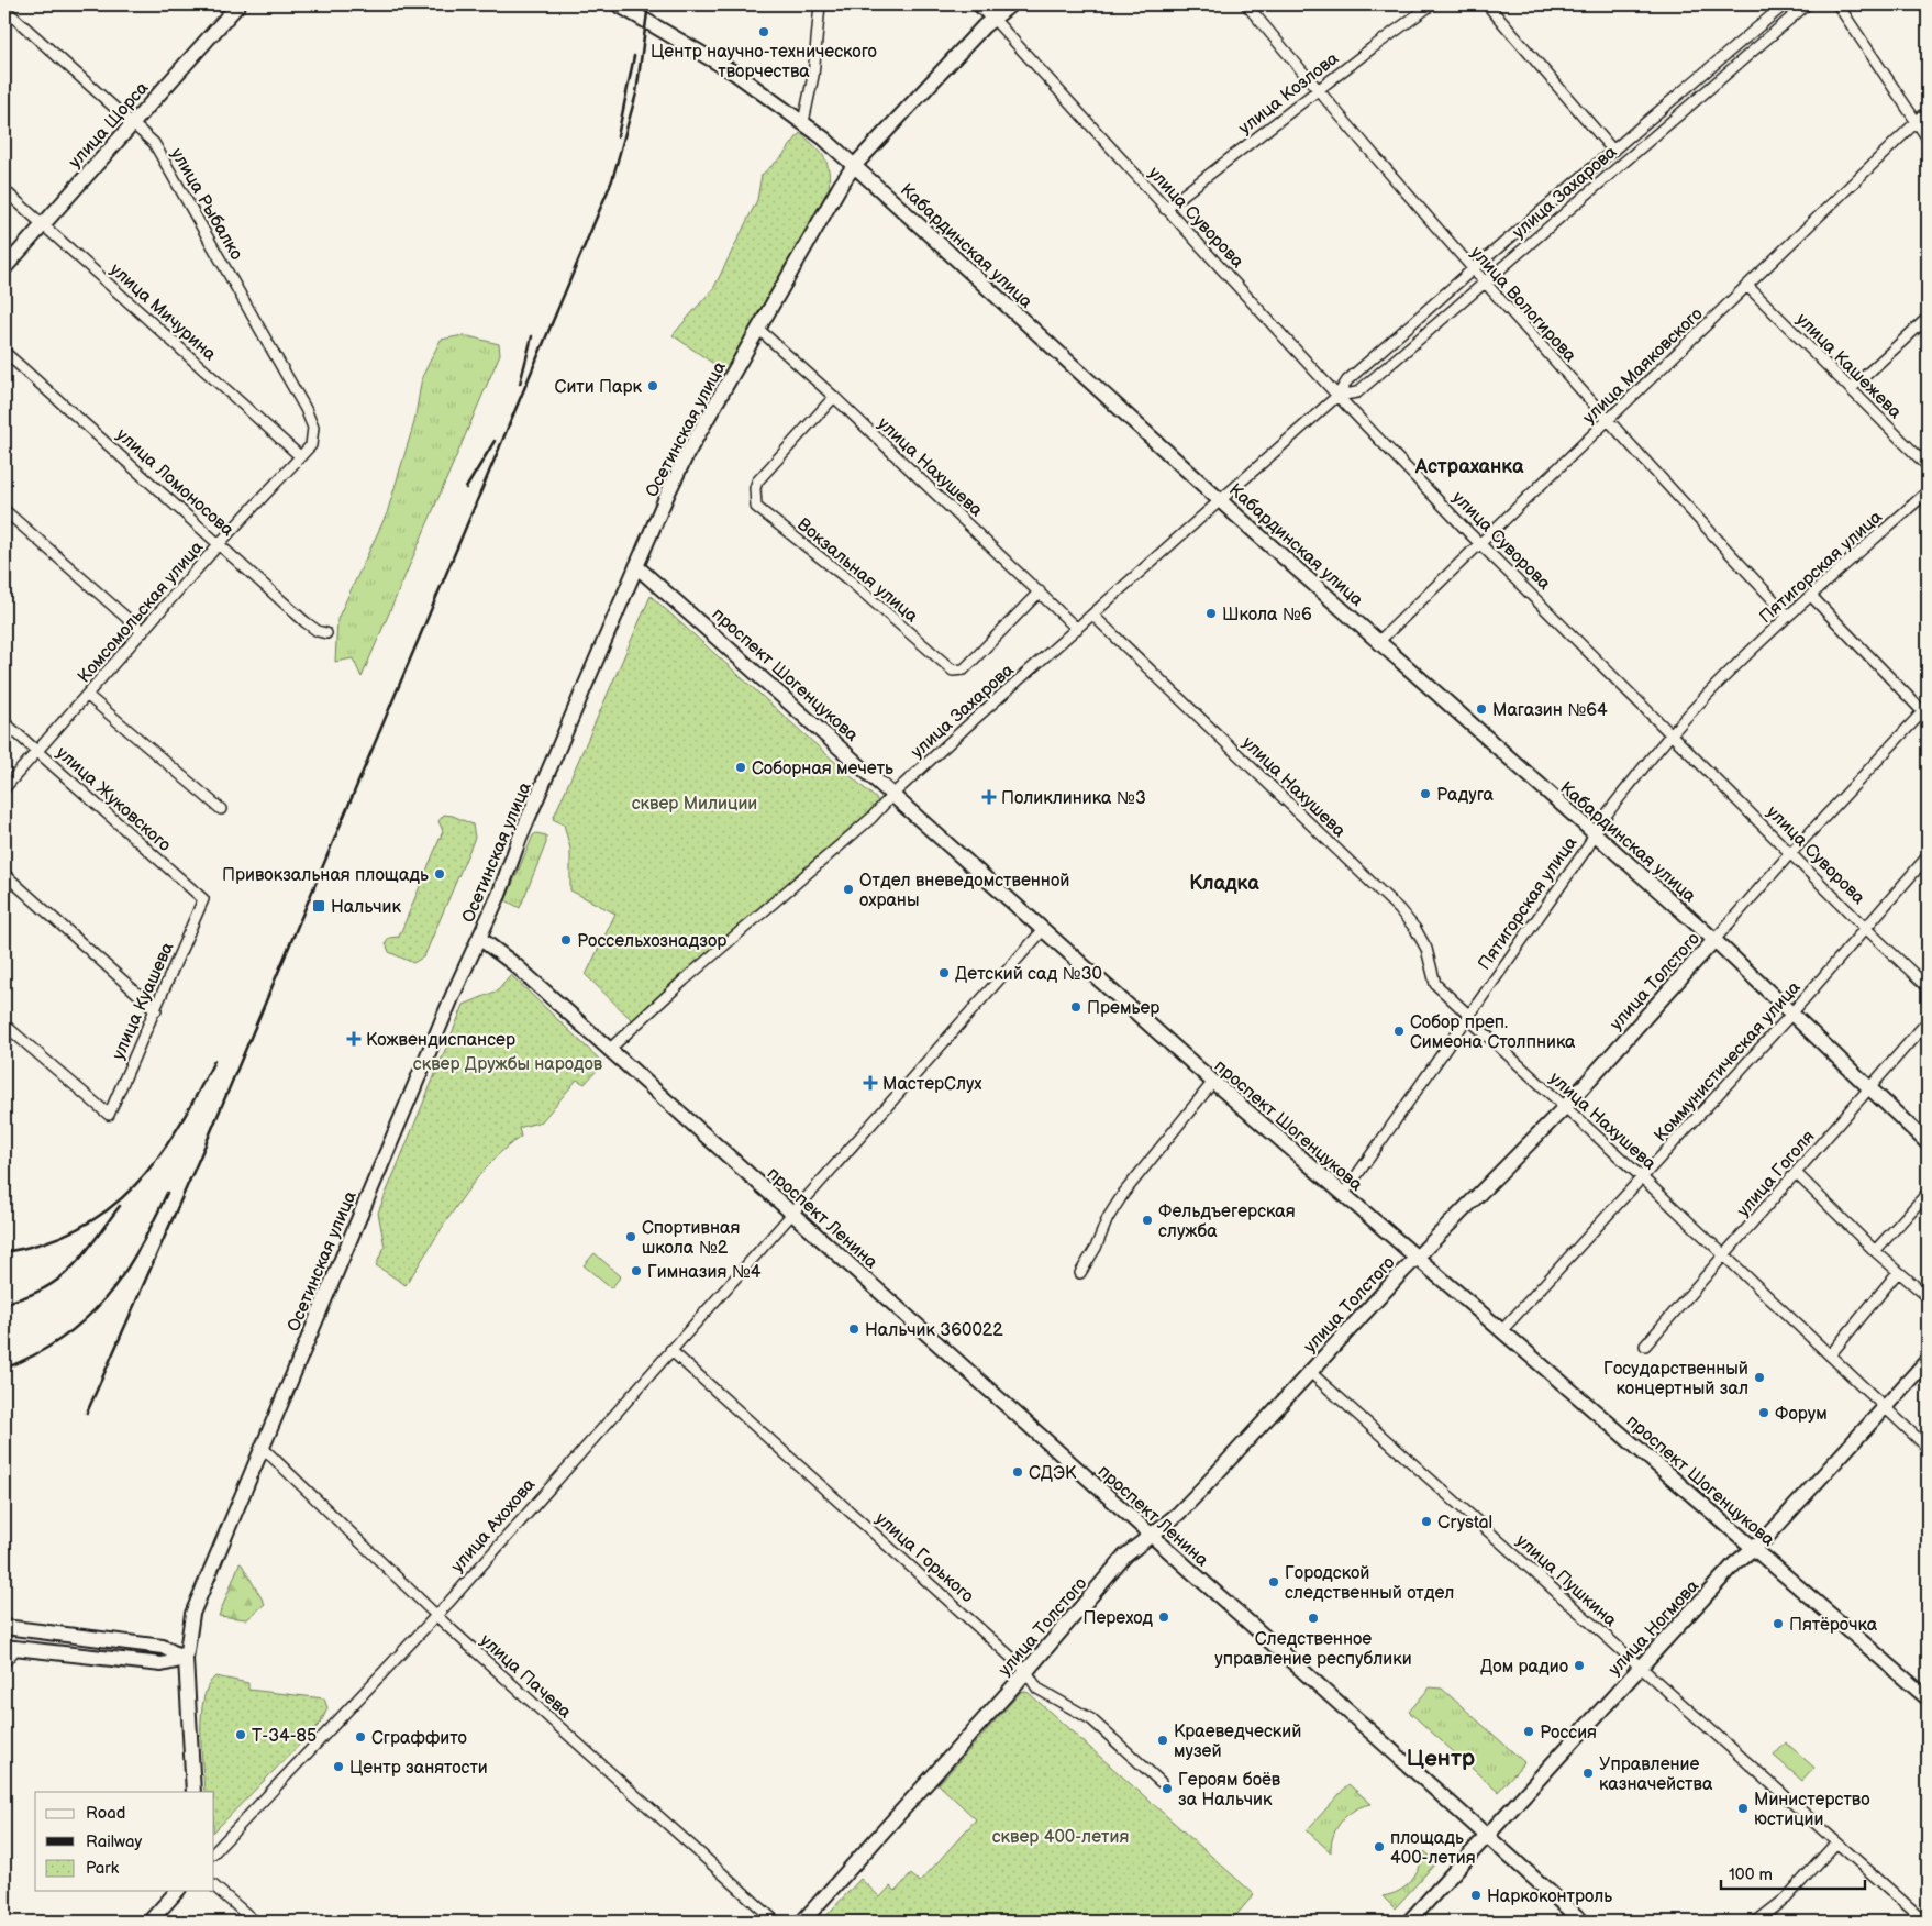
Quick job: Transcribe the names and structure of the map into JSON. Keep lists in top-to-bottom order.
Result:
{
  "streets": {
    "main road": [
      "улица Щорса",
      "улица Суворова",
      "Кабардинская улица",
      "Осетинская улица",
      "проспект Шогенцукова",
      "улица Толстого",
      "проспект Ленина",
      "улица Ногмова"
    ],
    "street": [
      "улица Козлова",
      "улица Захарова",
      "улица Рыбалко",
      "улица Вологирова",
      "улица Мичурина",
      "улица Маяковского",
      "улица Кашежева",
      "улица Нахушева",
      "улица Ломоносова",
      "Пятигорская улица",
      "Вокзальная улица",
      "Комсомольская улица",
      "улица Жуковского",
      "улица Куашева",
      "Коммунистическая улица",
      "улица Гоголя",
      "улица Ахохова",
      "улица Горького",
      "улица Пушкина",
      "улица Пачева"
    ]
  },
  "crossings": [
    ["улица Козлова", "улица Суворова"],
    ["улица Козлова", "улица Вологирова"],
    ["улица Щорса", "улица Рыбалко"],
    ["улица Щорса", "улица Мичурина"],
    ["улица Захарова", "улица Суворова"],
    ["улица Захарова", "Кабардинская улица"],
    ["улица Захарова", "улица Вологирова"],
    ["улица Захарова", "улица Нахушева"],
    ["улица Захарова", "проспект Шогенцукова"],
    ["улица Захарова", "проспект Ленина"],
    ["улица Рыбалко", "улица Мичурина"],
    ["улица Рыбалко", "Комсомольская улица"],
    ["улица Суворова", "улица Маяковского"],
    ["улица Суворова", "Осетинская улица"],
    ["улица Суворова", "Пятигорская улица"],
    ["улица Суворова", "улица Толстого"],
    ["улица Суворова", "Коммунистическая улица"],
    ["Кабардинская улица", "улица Маяковского"],
    ["Кабардинская улица", "Осетинская улица"],
    ["Кабардинская улица", "Пятигорская улица"],
    ["Кабардинская улица", "улица Толстого"],
    ["Кабардинская улица", "Коммунистическая улица"],
    ["Кабардинская улица", "улица Гоголя"],
    ["улица Вологирова", "улица Маяковского"],
    ["улица Вологирова", "Пятигорская улица"],
    ["улица Мичурина", "Комсомольская улица"],
    ["улица Маяковского", "улица Кашежева"],
    ["Осетинская улица", "улица Нахушева"],
    ["Осетинская улица", "проспект Шогенцукова"],
    ["Осетинская улица", "проспект Ленина"],
    ["Осетинская улица", "улица Пачева"],
    ["улица Нахушева", "Пятигорская улица"],
    ["улица Нахушева", "Вокзальная улица"],
    ["улица Нахушева", "улица Толстого"],
    ["улица Нахушева", "Коммунистическая улица"],
    ["улица Нахушева", "улица Гоголя"],
    ["улица Нахушева", "улица Ногмова"],
    ["улица Ломоносова", "Комсомольская улица"],
    ["Пятигорская улица", "проспект Шогенцукова"],
    ["Комсомольская улица", "улица Жуковского"],
    ["проспект Шогенцукова", "улица Толстого"],
    ["проспект Шогенцукова", "Коммунистическая улица"],
    ["проспект Шогенцукова", "улица Ахохова"],
    ["проспект Шогенцукова", "улица Ногмова"],
    ["улица Жуковского", "улица Куашева"],
    ["улица Толстого", "проспект Ленина"],
    ["улица Толстого", "улица Горького"],
    ["улица Толстого", "улица Пушкина"],
    ["проспект Ленина", "улица Ахохова"],
    ["проспект Ленина", "улица Ногмова"],
    ["улица Ахохова", "улица Горького"],
    ["улица Ахохова", "улица Пачева"],
    ["улица Пушкина", "улица Ногмова"]
  ],
  "districts": ["Астраханка", "Кладка", "Центр"],
  "parks": ["сквер Милиции", "сквер Дружбы народов", "сквер 400-летия"],
  "places": {
    "other": [
      "Центр научно-технического творчества",
      "Сити Парк",
      "Школа №6",
      "Магазин №64",
      "Соборная мечеть",
      "Радуга",
      "Привокзальная площадь",
      "Отдел вневедомственной охраны",
      "Россельхознадзор",
      "Детский сад №30",
      "Премьер",
      "Собор преп. Симеона Столпника",
      "Фельдъегерская служба",
      "Спортивная школа №2",
      "Гимназия №4",
      "Нальчик 360022",
      "Государственный концертный зал",
      "Форум",
      "СДЭК",
      "Crystal",
      "Городской следственный отдел",
      "Переход",
      "Следственное управление республики",
      "Пятёрочка",
      "Дом радио",
      "Россия",
      "Т-34-85",
      "Сграффито",
      "Краеведческий музей",
      "Центр занятости",
      "Управление казначейства",
      "Героям боёв за Нальчик",
      "Министерство юстиции",
      "площадь 400-летия",
      "Наркоконтроль"
    ],
    "health": ["Поликлиника №3", "Кожвендиспансер", "МастерСлух"],
    "transit": ["Нальчик"]
  },
  "legend": ["Road", "Railway", "Park"],
  "scale_bar": "100 m"
}
